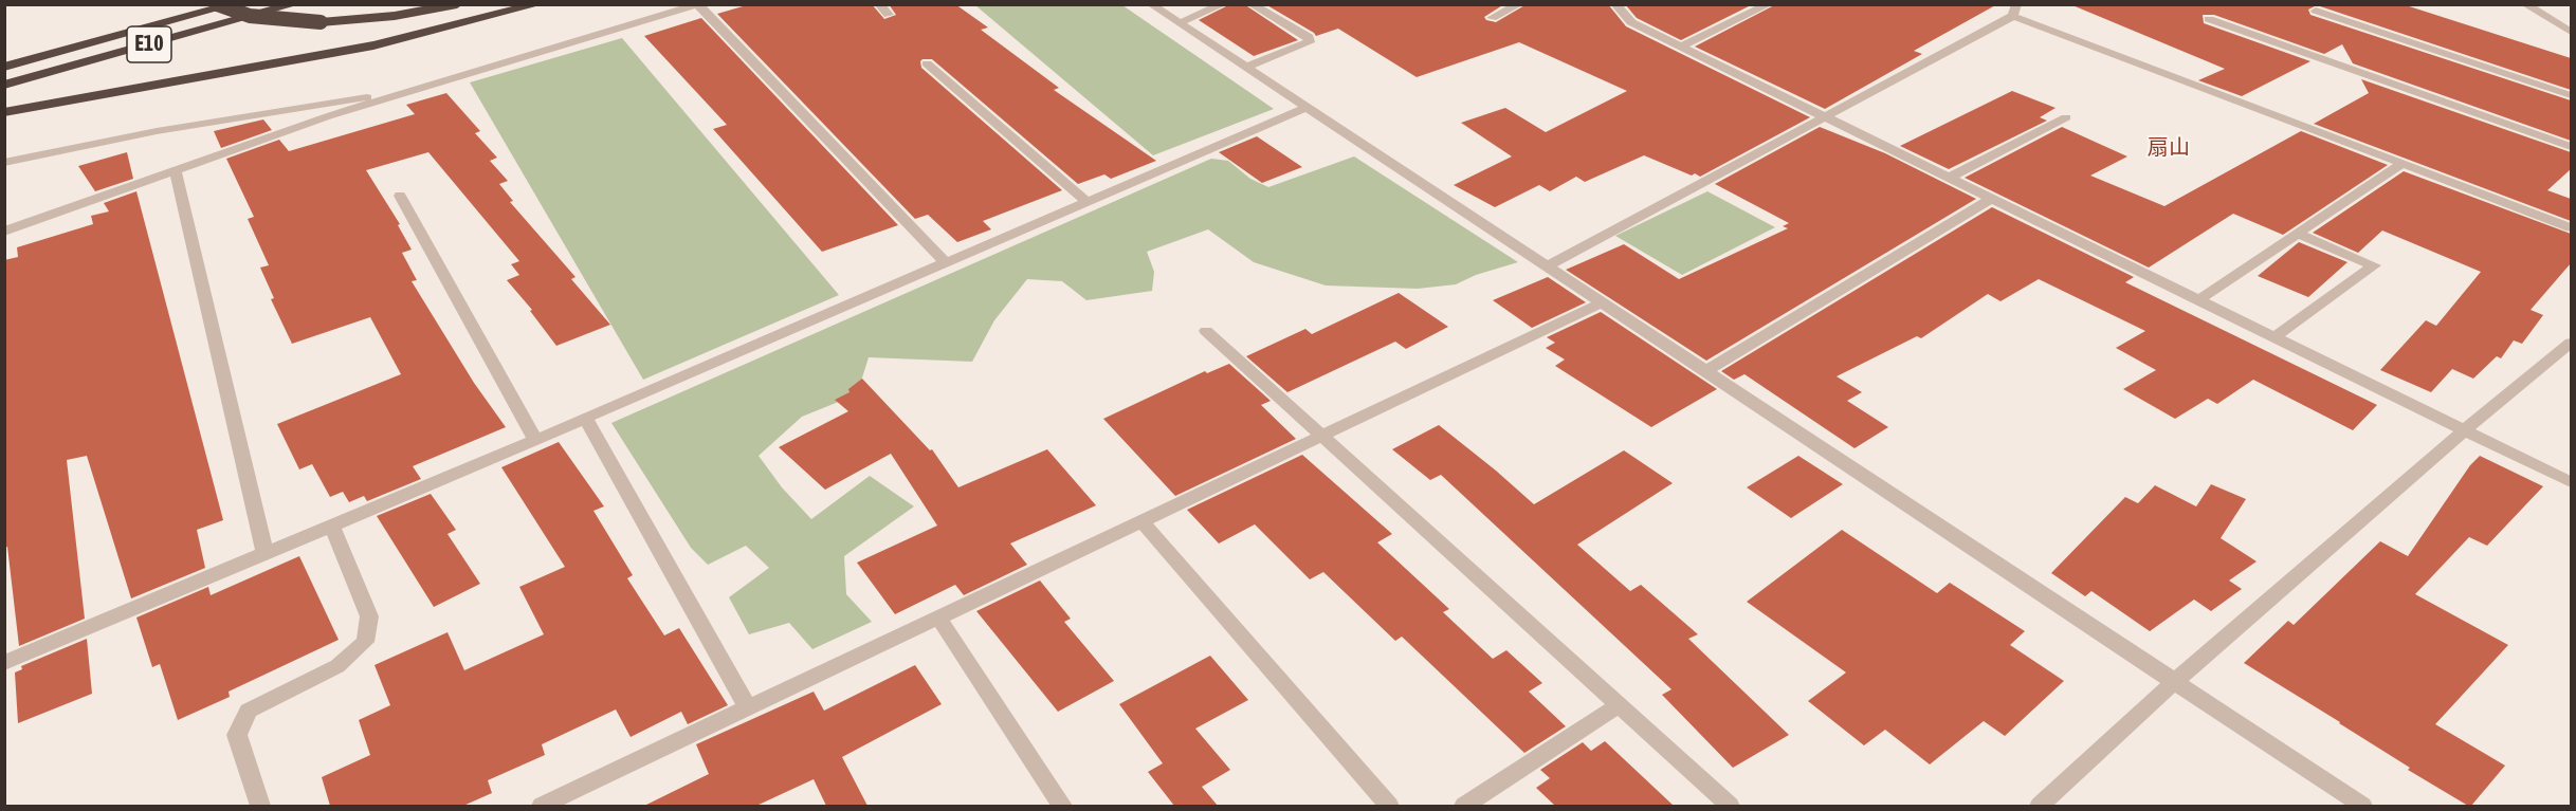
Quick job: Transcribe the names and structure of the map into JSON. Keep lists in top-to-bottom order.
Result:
{
  "streets": {
    "highway": ["E10"]
  },
  "districts": ["扇山"]
}
